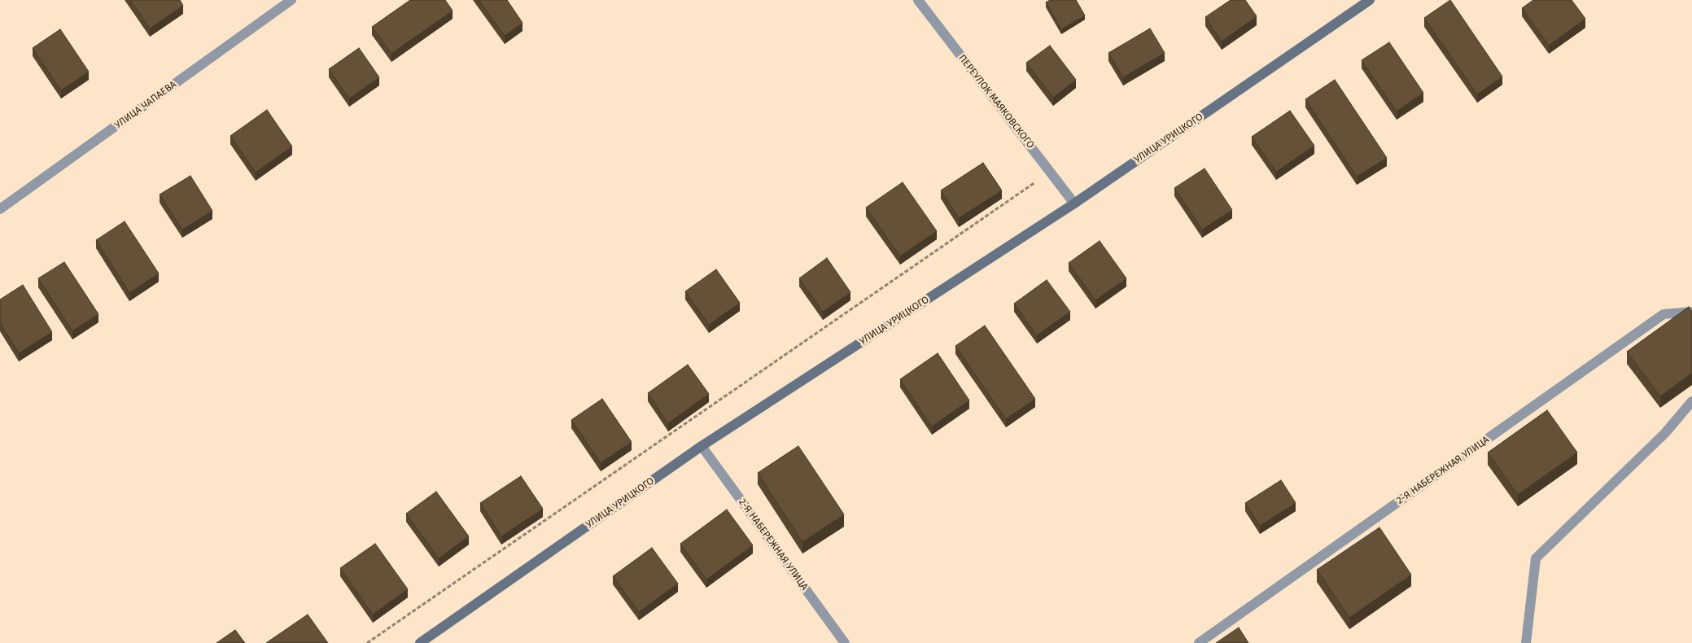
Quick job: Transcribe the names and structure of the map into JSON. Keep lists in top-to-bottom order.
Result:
{
  "streets": {
    "street": [
      "ПЕРЕУЛОК МАЯКОВСКОГО",
      "УЛИЦА ЧАПАЕВА",
      "УЛИЦА УРИЦКОГО",
      "2-Я НАБЕРЕЖНАЯ УЛИЦА"
    ]
  },
  "crossings": [
    ["ПЕРЕУЛОК МАЯКОВСКОГО", "УЛИЦА УРИЦКОГО"],
    ["УЛИЦА УРИЦКОГО", "2-Я НАБЕРЕЖНАЯ УЛИЦА"]
  ]
}
